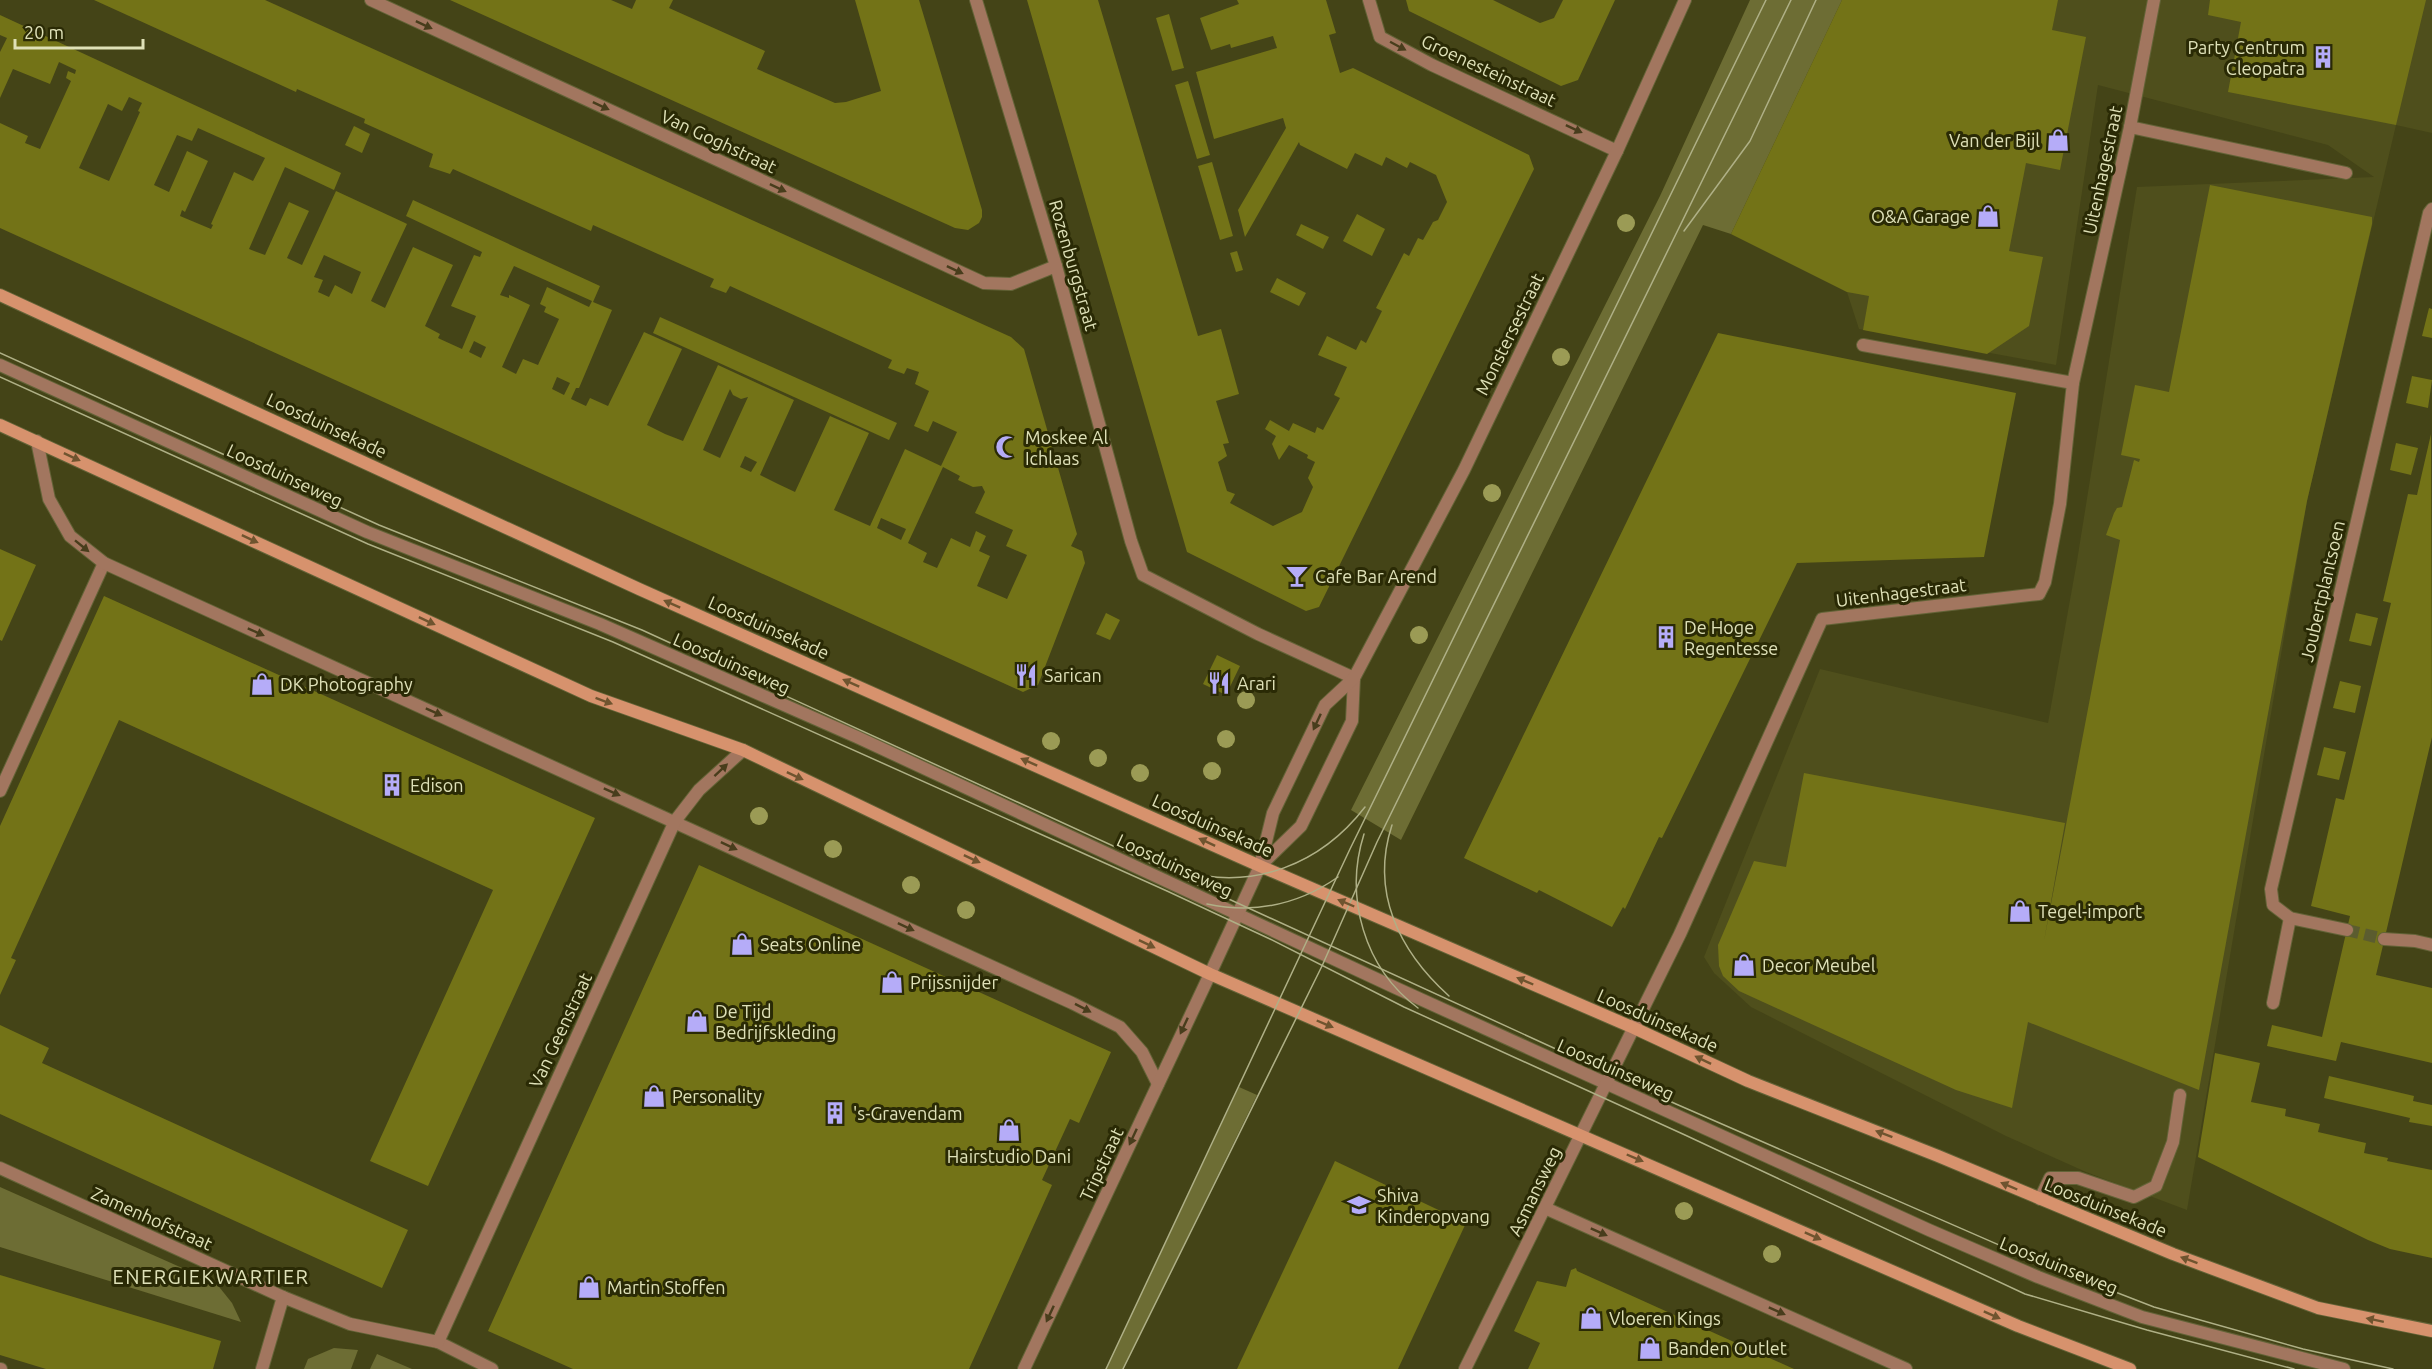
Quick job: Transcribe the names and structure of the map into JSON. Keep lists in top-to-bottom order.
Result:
{
  "streets": {
    "main road": ["Loosduinsekade"],
    "street": [
      "Groenesteinstraat",
      "Van Goghstraat",
      "Uitenhagestraat",
      "Rozenburgstraat",
      "Monstersestraat",
      "Loosduinseweg",
      "Joubertplantsoen",
      "Van Geenstraat",
      "Tripstraat",
      "Asmansweg",
      "Zamenhofstraat"
    ]
  },
  "crossings": [
    ["Groenesteinstraat", "Monstersestraat"],
    ["Van Goghstraat", "Rozenburgstraat"],
    ["Uitenhagestraat", "Loosduinsekade"],
    ["Uitenhagestraat", "Asmansweg"],
    ["Rozenburgstraat", "Monstersestraat"],
    ["Monstersestraat", "Loosduinsekade"],
    ["Monstersestraat", "Loosduinseweg"],
    ["Monstersestraat", "Tripstraat"],
    ["Loosduinsekade", "Asmansweg"],
    ["Loosduinseweg", "Asmansweg"],
    ["Van Geenstraat", "Zamenhofstraat"]
  ],
  "one_way": [
    "Groenesteinstraat",
    "Van Goghstraat",
    "Loosduinsekade",
    "Tripstraat"
  ],
  "districts": ["ENERGIEKWARTIER"],
  "places": {
    "building": [
      "Party Centrum Cleopatra",
      "De Hoge Regentesse",
      "Edison",
      "'s-Gravendam"
    ],
    "shop": [
      "Van der Bijl",
      "O&A Garage",
      "DK Photography",
      "Tegel-import",
      "Seats Online",
      "Decor Meubel",
      "Prijssnijder",
      "De Tijd Bedrijfskleding",
      "Personality",
      "Hairstudio Dani",
      "Martin Stoffen",
      "Vloeren Kings",
      "Banden Outlet"
    ],
    "mosque": ["Moskee Al Ichlaas"],
    "bar": ["Cafe Bar Arend"],
    "restaurant": ["Sarican", "Arari"],
    "school or university": ["Shiva Kinderopvang"]
  },
  "scale_bar": "20 m"
}
